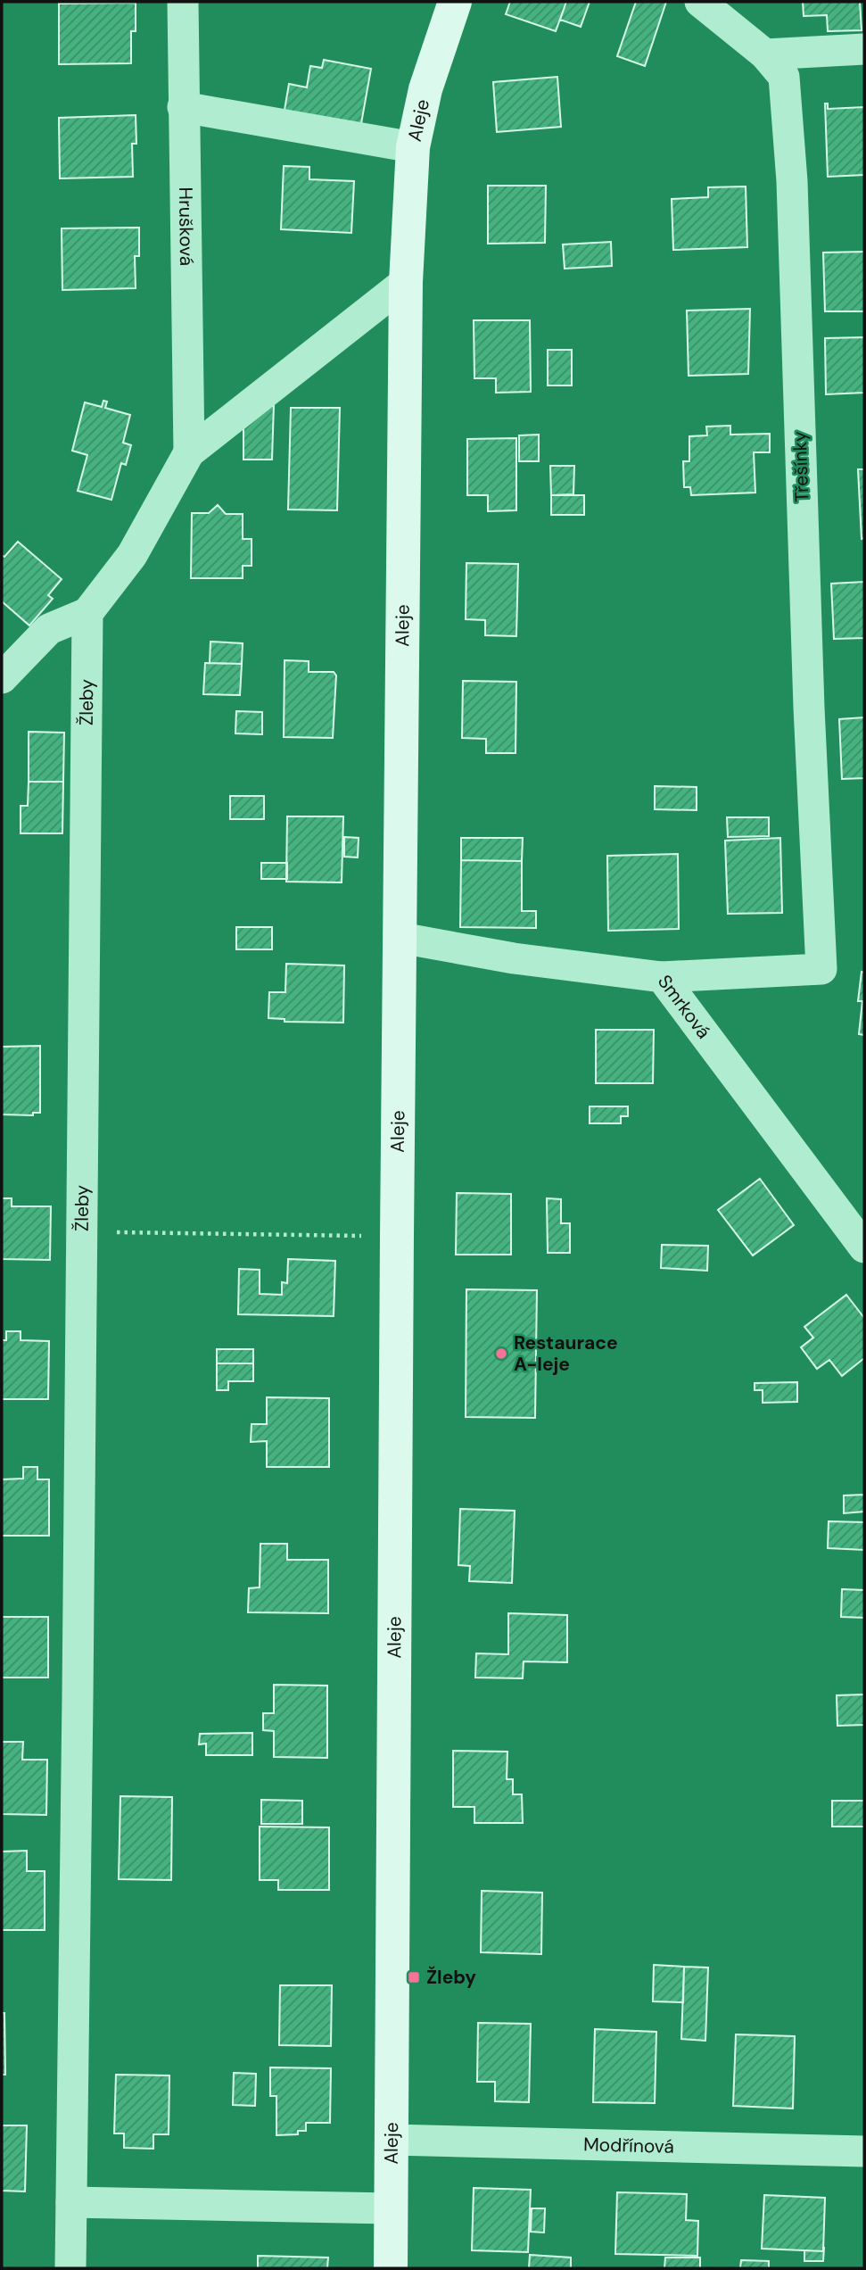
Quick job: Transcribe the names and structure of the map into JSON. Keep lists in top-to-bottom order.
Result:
{
  "streets": {
    "street": [
      "Aleje",
      "Hrušková",
      "Třešínky",
      "Žleby",
      "Smrková",
      "Modřínová"
    ]
  },
  "crossings": [
    ["Aleje", "Smrková"],
    ["Aleje", "Modřínová"],
    ["Třešínky", "Smrková"]
  ],
  "places": {
    "other": ["Restaurace A-leje"],
    "transit": ["Žleby"]
  }
}
